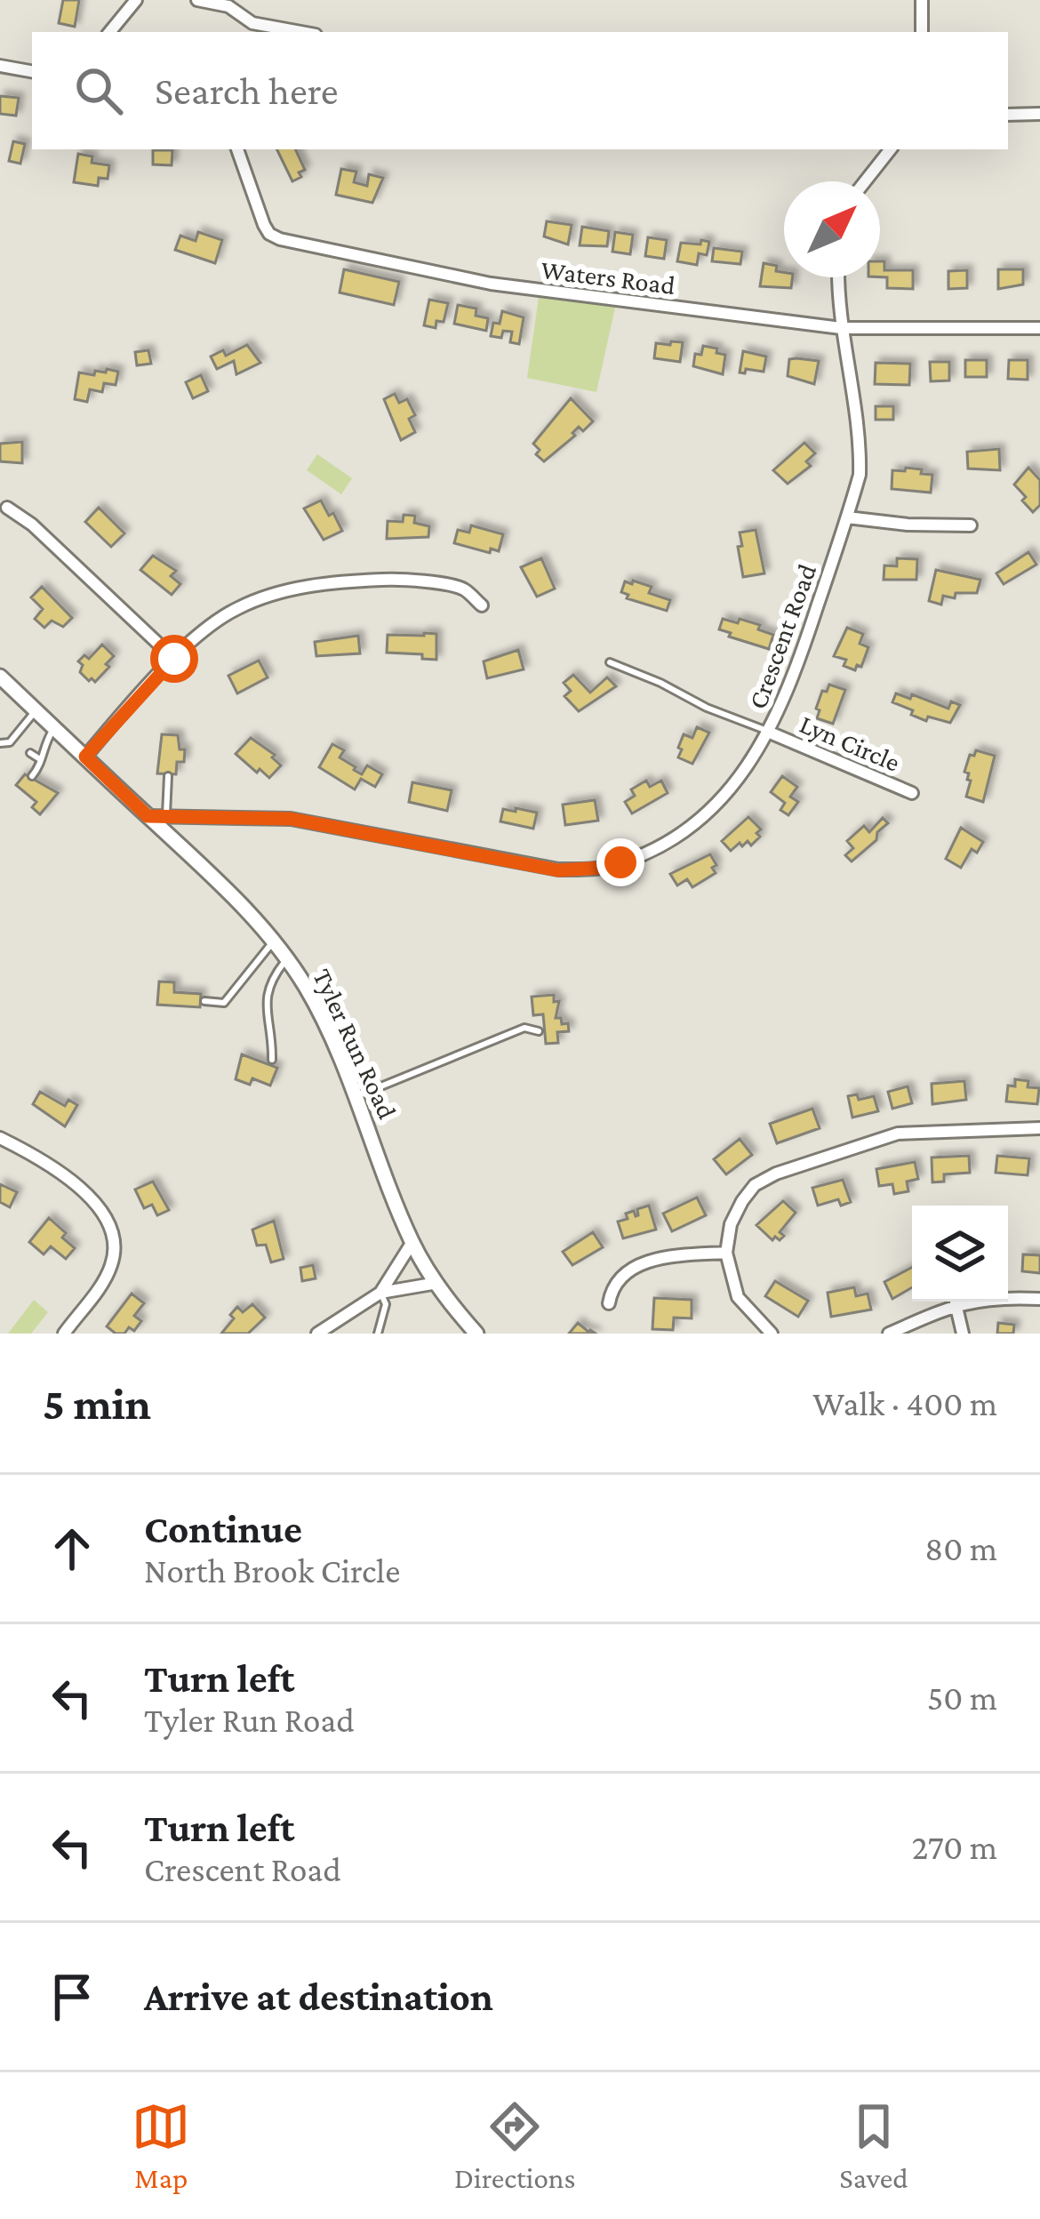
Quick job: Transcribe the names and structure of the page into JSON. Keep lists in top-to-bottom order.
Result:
{
  "streets": {
    "street": [
      "Waters Road",
      "Crescent Road",
      "Lyn Circle",
      "Tyler Run Road"
    ]
  },
  "crossings": [
    ["Waters Road", "Crescent Road"],
    ["Crescent Road", "Lyn Circle"],
    ["Crescent Road", "Tyler Run Road"]
  ],
  "north": "top right",
  "page": {
    "search": "Search here",
    "heading": ["5 min", "Walk · 400 m"],
    "list": [
      ["Continue", "North Brook Circle", "80 m"],
      ["Turn left", "Tyler Run Road", "50 m"],
      ["Turn left", "Crescent Road", "270 m"],
      "Arrive at destination"
    ],
    "nav": ["Map", "Directions", "Saved"]
  }
}
